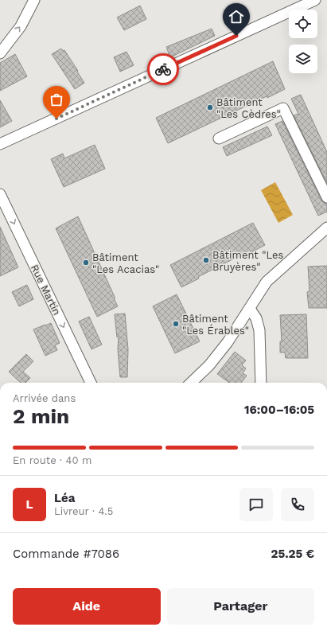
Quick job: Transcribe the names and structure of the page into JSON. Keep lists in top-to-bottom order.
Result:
{
  "streets": {
    "street": ["Rue Martin"]
  },
  "one_way": ["Rue Martin"],
  "places": [
    "Bâtiment \"Les Cèdres\"",
    "Bâtiment \"Les Bruyères\"",
    "Bâtiment \"Les Acacias\"",
    "Bâtiment \"Les Érables\""
  ],
  "page": {
    "heading": ["2 min", "Arrivée dans", "16:00–16:05"],
    "panel": [
      "Léa",
      "Livreur · 4.5",
      "Commande #7086",
      "25.25 €"
    ],
    "bar": "En route · 40 m",
    "round": "L",
    "buttons": ["Aide", "Partager"]
  }
}
